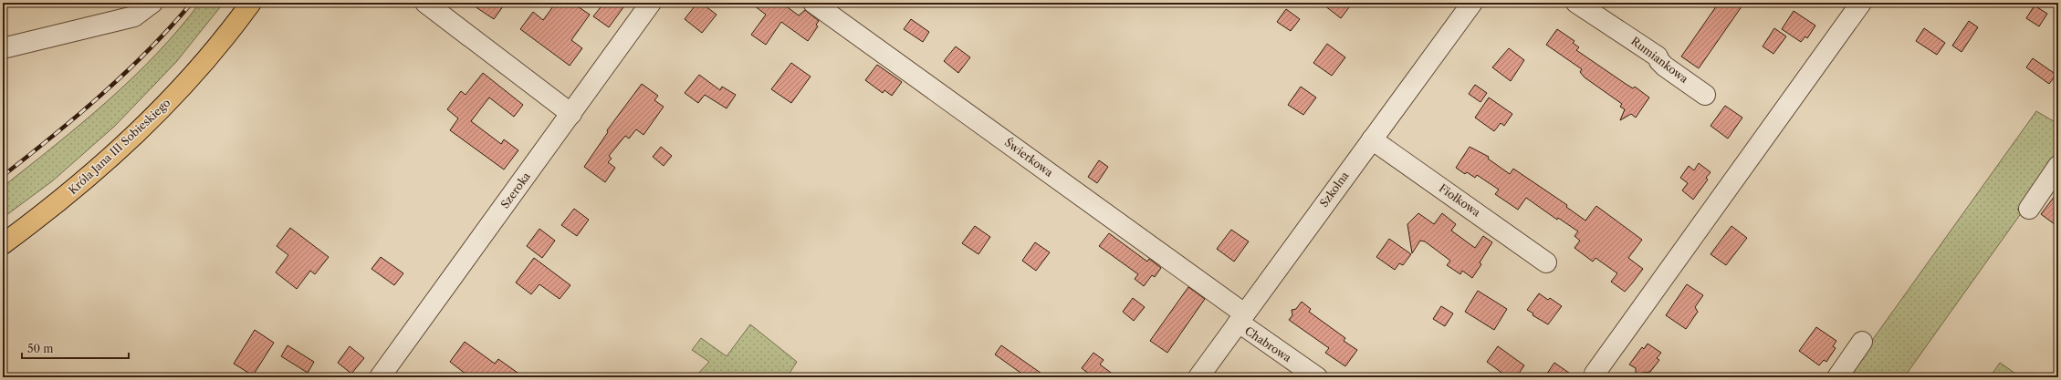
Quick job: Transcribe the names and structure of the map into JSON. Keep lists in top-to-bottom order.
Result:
{
  "streets": {
    "main road": ["Króla Jana III Sobieskiego"],
    "street": [
      "Rumiankowa",
      "Świerkowa",
      "Szkolna",
      "Szeroka",
      "Fiołkowa",
      "Chabrowa"
    ]
  },
  "crossings": [
    ["Świerkowa", "Szkolna"],
    ["Świerkowa", "Chabrowa"],
    ["Szkolna", "Fiołkowa"],
    ["Szkolna", "Chabrowa"]
  ],
  "scale_bar": "50 m"
}
